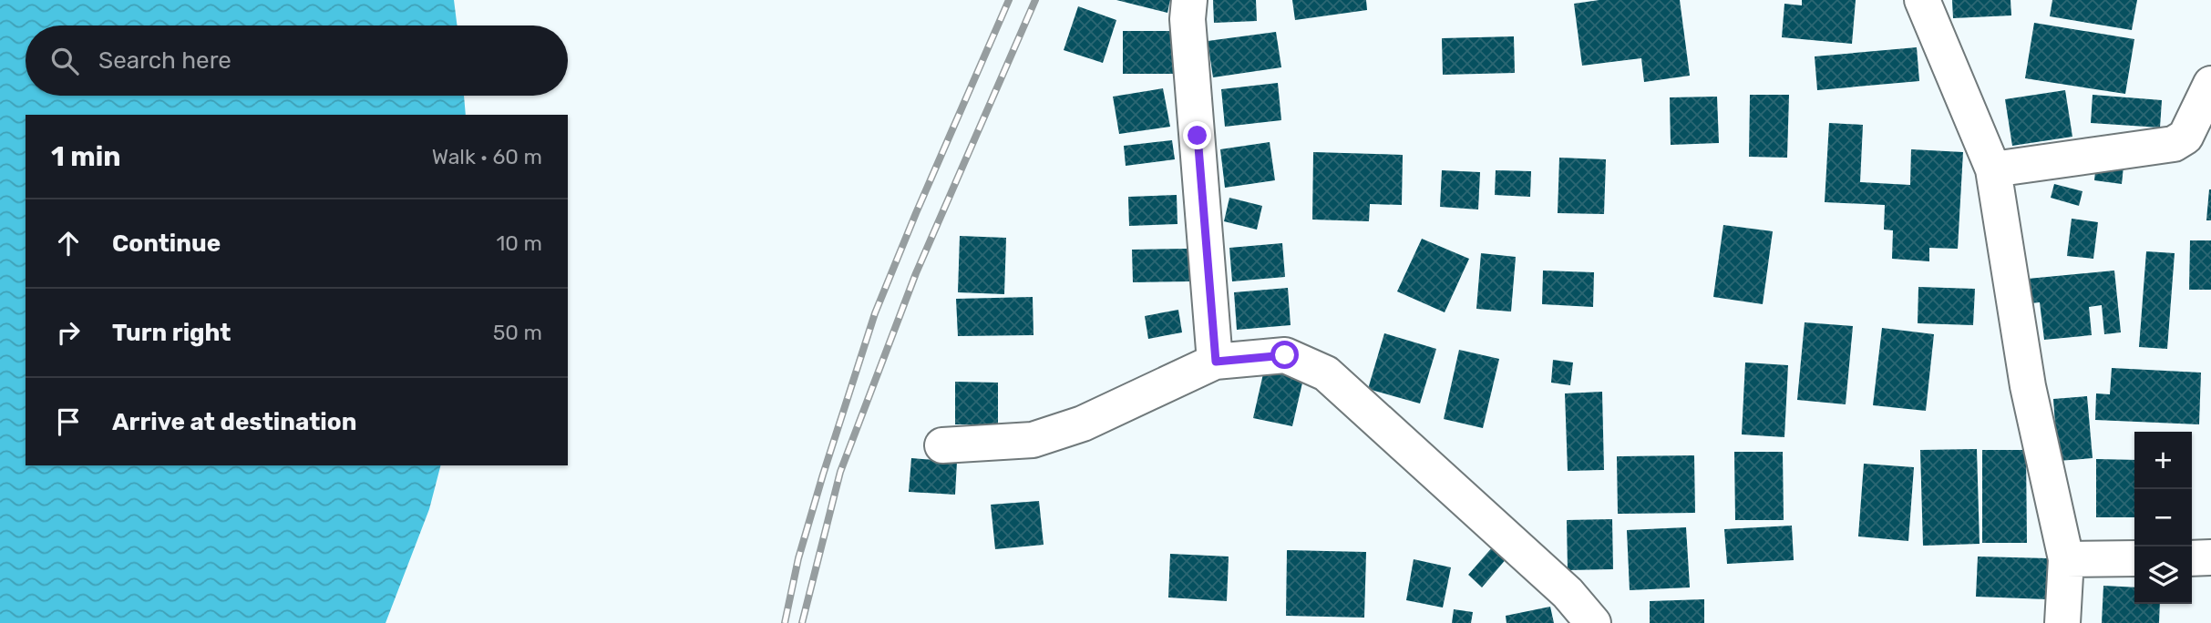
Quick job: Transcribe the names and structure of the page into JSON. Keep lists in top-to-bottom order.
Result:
{
  "page": {
    "search": "Search here",
    "heading": ["1 min", "Walk · 60 m"],
    "list": [
      ["Continue", "10 m"],
      ["Turn right", "50 m"],
      "Arrive at destination"
    ],
    "map_buttons": ["+", "−"]
  }
}
